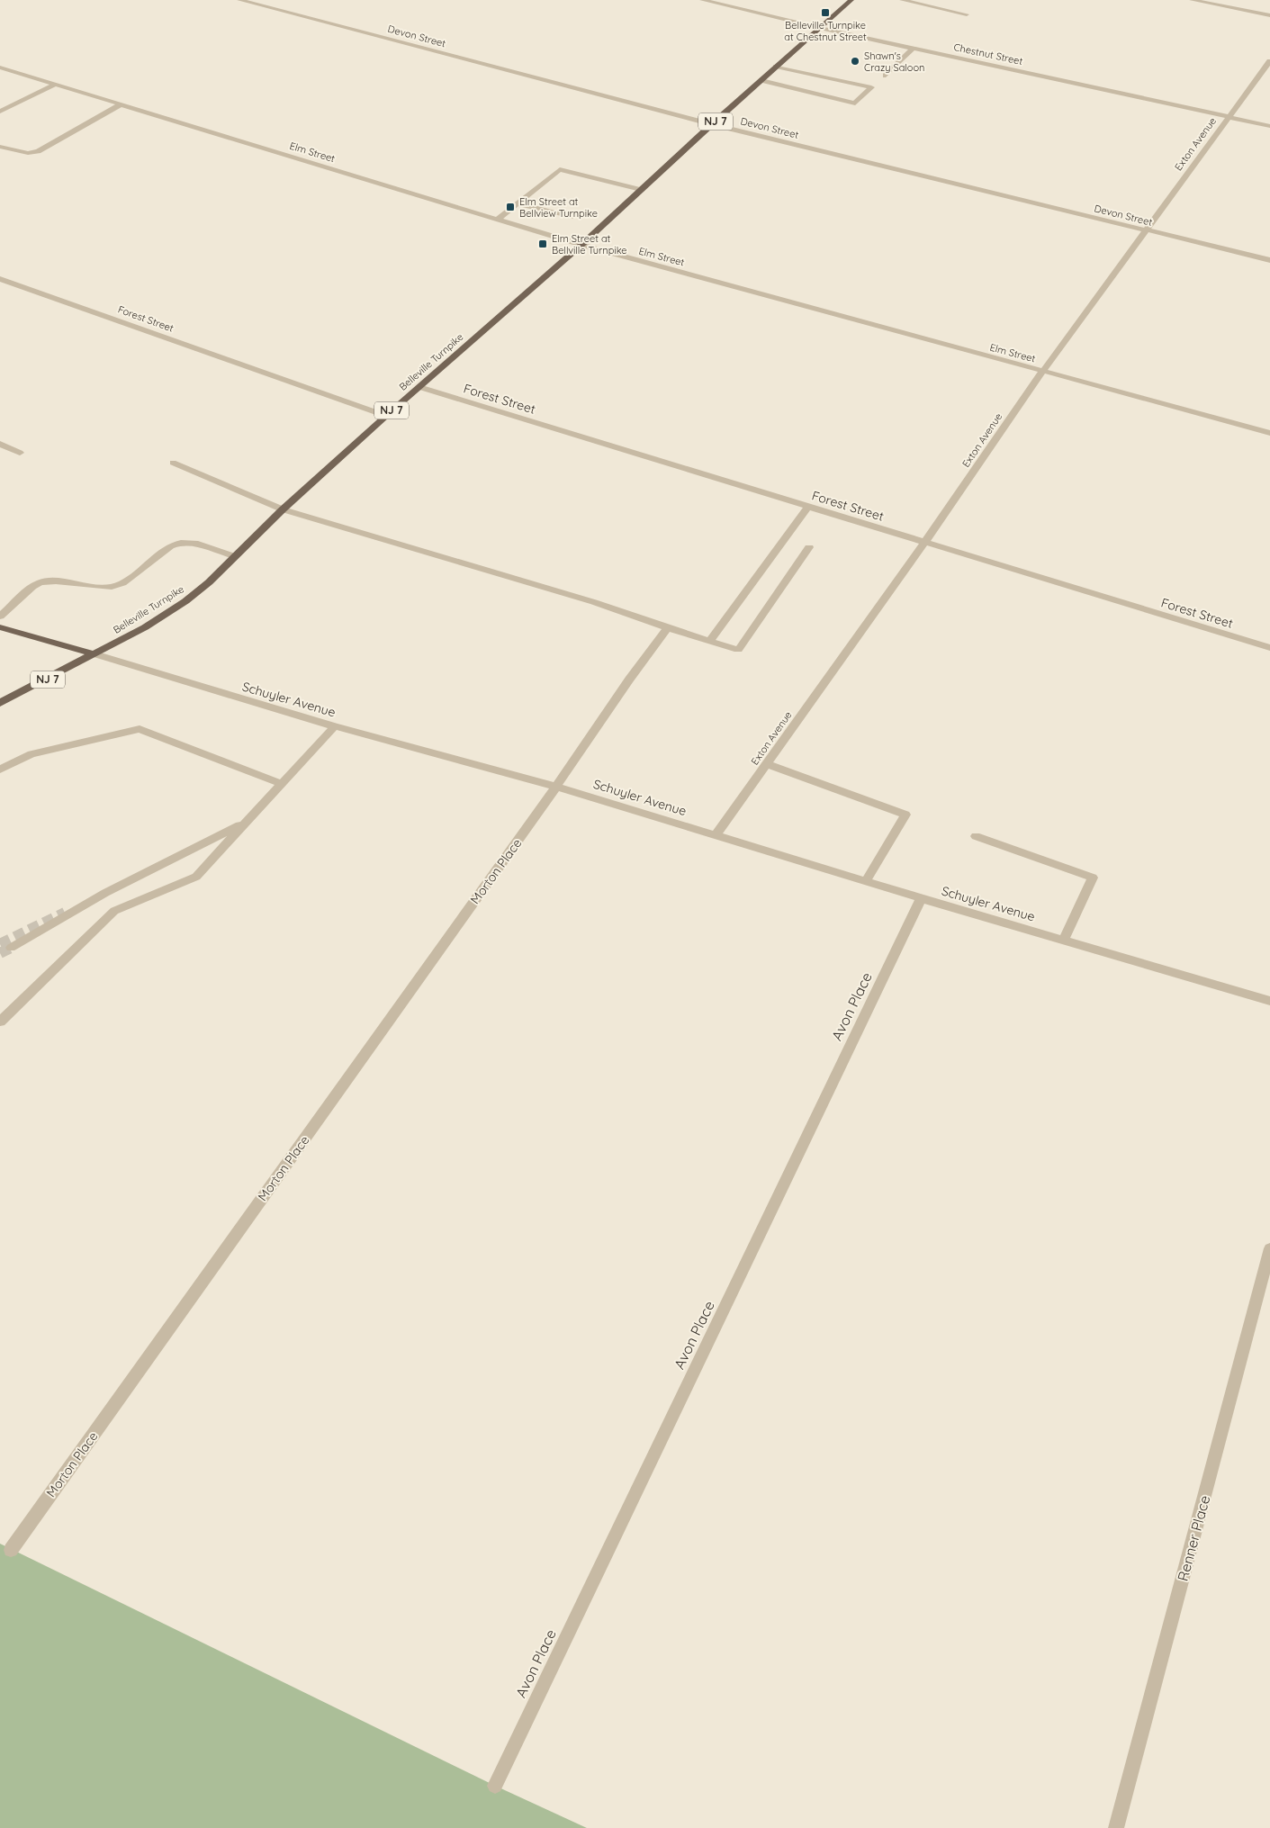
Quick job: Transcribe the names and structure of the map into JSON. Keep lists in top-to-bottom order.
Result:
{
  "streets": {
    "main road": ["NJ 7", "Belleville Turnpike", "Schuyler Avenue"],
    "street": [
      "Devon Street",
      "Chestnut Street",
      "Exton Avenue",
      "Elm Street",
      "Forest Street",
      "Morton Place",
      "Avon Place",
      "Renner Place"
    ]
  },
  "crossings": [
    ["Devon Street", "Exton Avenue"],
    ["Devon Street", "Belleville Turnpike"],
    ["Chestnut Street", "Exton Avenue"],
    ["Chestnut Street", "Belleville Turnpike"],
    ["Exton Avenue", "Elm Street"],
    ["Exton Avenue", "Forest Street"],
    ["Exton Avenue", "Schuyler Avenue"],
    ["Elm Street", "Belleville Turnpike"],
    ["Forest Street", "Belleville Turnpike"],
    ["Belleville Turnpike", "Schuyler Avenue"],
    ["Schuyler Avenue", "Morton Place"],
    ["Schuyler Avenue", "Avon Place"]
  ],
  "places": {
    "transit": ["Belleville Turnpike at Chestnut Street", "Elm Street at Bellview Turnpike", "Elm Street at Bellville Turnpike"],
    "other": ["Shawn's Crazy Saloon"]
  }
}
